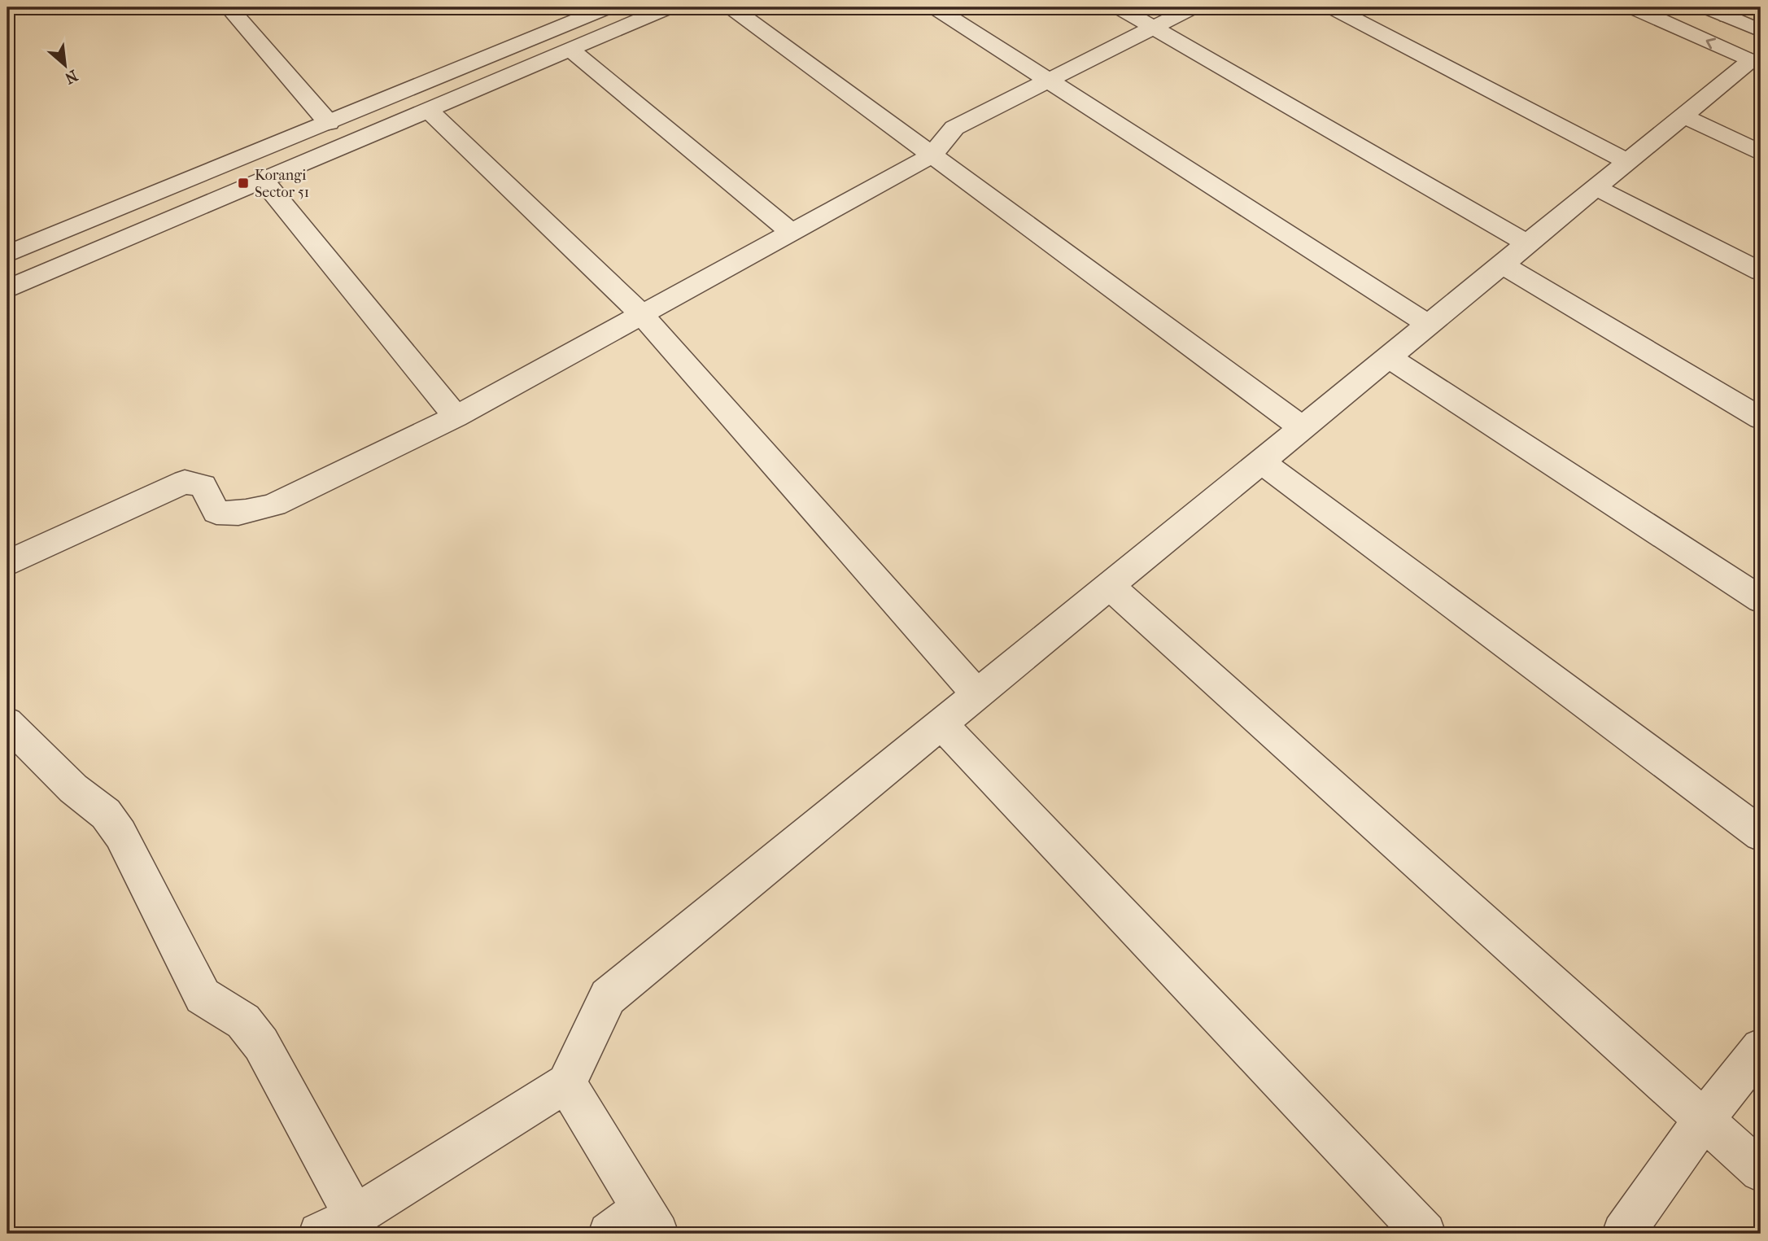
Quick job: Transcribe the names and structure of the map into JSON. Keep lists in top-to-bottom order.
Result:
{
  "places": {
    "transit": ["Korangi Sector 51"]
  },
  "north": "bottom right"
}
